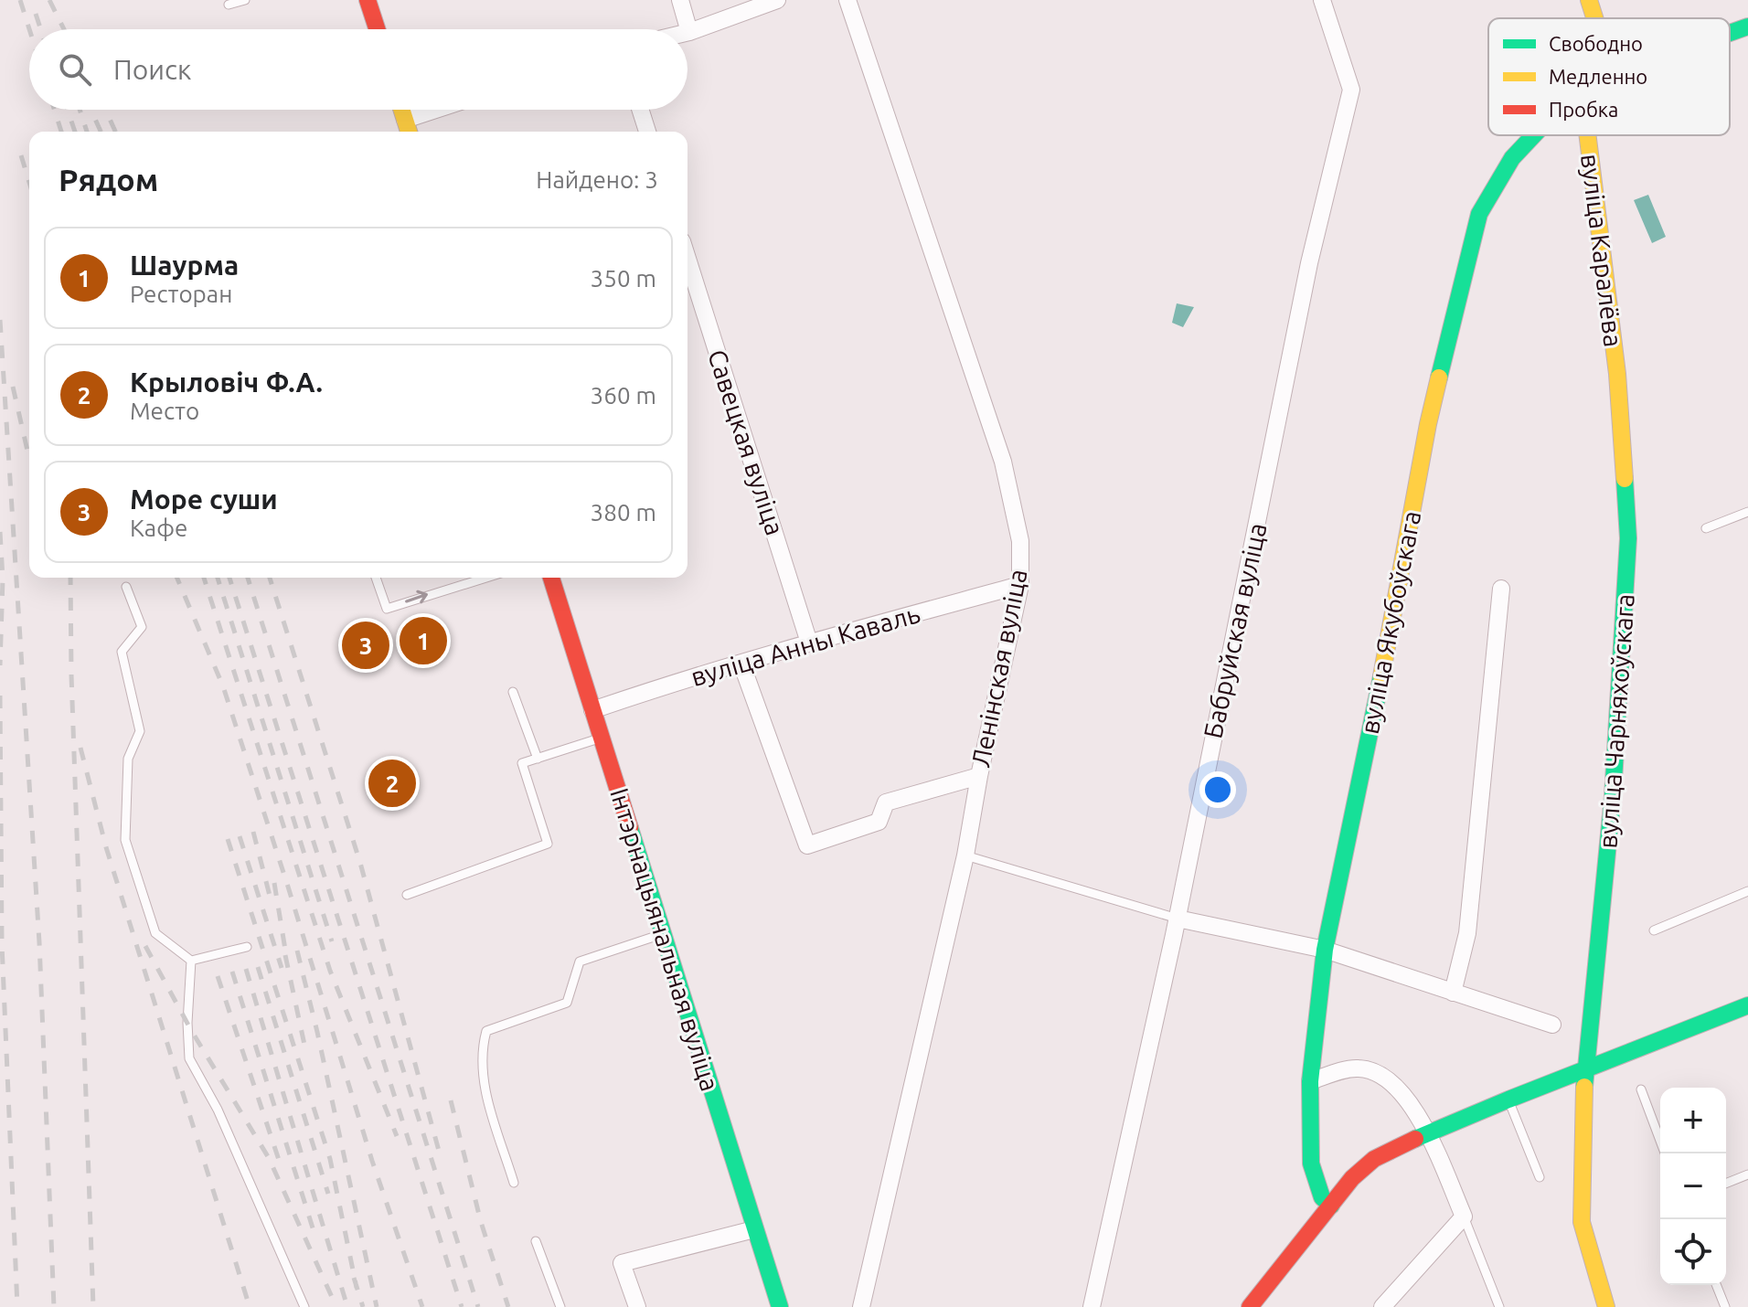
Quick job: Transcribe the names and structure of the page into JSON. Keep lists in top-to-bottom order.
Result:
{
  "streets": {
    "street": [
      "вуліца Каралёва",
      "Савецкая вуліца",
      "вуліца Якубоўскага",
      "Бабруйская вуліца",
      "вуліца Анны Каваль",
      "Ленінская вуліца",
      "вуліца Чарняхоўскага",
      "Інтэрнацыянальная вуліца"
    ]
  },
  "crossings": [
    ["вуліца Каралёва", "вуліца Чарняхоўскага"],
    ["Савецкая вуліца", "вуліца Анны Каваль"],
    ["вуліца Анны Каваль", "Ленінская вуліца"],
    ["вуліца Анны Каваль", "Інтэрнацыянальная вуліца"]
  ],
  "legend": ["Свободно", "Медленно", "Пробка"],
  "page": {
    "search": "Поиск",
    "heading": ["Рядом", "Найдено: 3"],
    "list": [
      {
        "mark": "1",
        "name": "Шаурма",
        "note": "Ресторан",
        "value": "350 m"
      },
      {
        "mark": "2",
        "name": "Крыловіч Ф.А.",
        "note": "Место",
        "value": "360 m"
      },
      {
        "mark": "3",
        "name": "Море суши",
        "note": "Кафе",
        "value": "380 m"
      }
    ],
    "pins": ["1", "3", "2"],
    "map_buttons": ["+", "−"]
  }
}
